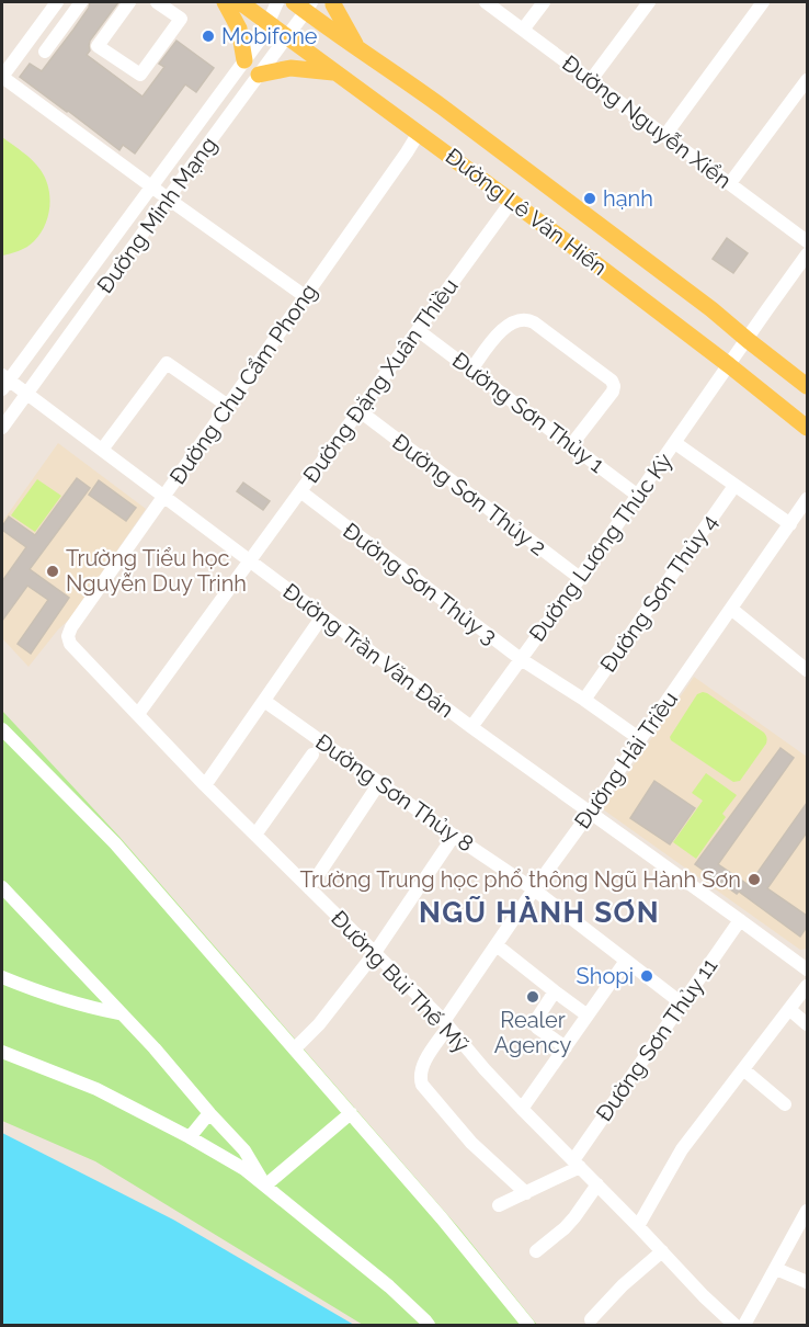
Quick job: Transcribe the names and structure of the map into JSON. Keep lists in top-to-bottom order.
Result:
{
  "streets": {
    "main road": ["Đường Lê Văn Hiến"],
    "street": [
      "Đường Nguyễn Xiển",
      "Đường Minh Mạng",
      "Đường Đặng Xuân Thiều",
      "Đường Chu Cẩm Phong",
      "Đường Sơn Thủy 1",
      "Đường Sơn Thủy 2",
      "Đường Lương Thúc Kỳ",
      "Đường Sơn Thủy 3",
      "Đường Sơn Thủy 4",
      "Đường Trần Văn Đán",
      "Đường Hải Triều",
      "Đường Sơn Thủy 8",
      "Đường Bùi Thế Mỹ",
      "Đường Sơn Thủy 11"
    ]
  },
  "crossings": [
    ["Đường Lê Văn Hiến", "Đường Minh Mạng"],
    ["Đường Lê Văn Hiến", "Đường Đặng Xuân Thiều"],
    ["Đường Lê Văn Hiến", "Đường Chu Cẩm Phong"],
    ["Đường Lê Văn Hiến", "Đường Lương Thúc Kỳ"],
    ["Đường Minh Mạng", "Đường Trần Văn Đán"],
    ["Đường Đặng Xuân Thiều", "Đường Sơn Thủy 1"],
    ["Đường Đặng Xuân Thiều", "Đường Sơn Thủy 2"],
    ["Đường Đặng Xuân Thiều", "Đường Sơn Thủy 3"],
    ["Đường Đặng Xuân Thiều", "Đường Trần Văn Đán"],
    ["Đường Đặng Xuân Thiều", "Đường Bùi Thế Mỹ"],
    ["Đường Chu Cẩm Phong", "Đường Trần Văn Đán"],
    ["Đường Chu Cẩm Phong", "Đường Bùi Thế Mỹ"],
    ["Đường Sơn Thủy 1", "Đường Lương Thúc Kỳ"],
    ["Đường Sơn Thủy 2", "Đường Lương Thúc Kỳ"],
    ["Đường Lương Thúc Kỳ", "Đường Sơn Thủy 3"],
    ["Đường Lương Thúc Kỳ", "Đường Trần Văn Đán"],
    ["Đường Sơn Thủy 3", "Đường Sơn Thủy 4"],
    ["Đường Sơn Thủy 3", "Đường Hải Triều"],
    ["Đường Trần Văn Đán", "Đường Hải Triều"],
    ["Đường Trần Văn Đán", "Đường Sơn Thủy 11"],
    ["Đường Hải Triều", "Đường Sơn Thủy 8"],
    ["Đường Hải Triều", "Đường Bùi Thế Mỹ"],
    ["Đường Sơn Thủy 8", "Đường Bùi Thế Mỹ"],
    ["Đường Sơn Thủy 8", "Đường Sơn Thủy 11"],
    ["Đường Bùi Thế Mỹ", "Đường Sơn Thủy 11"]
  ],
  "districts": ["NGŨ HÀNH SƠN"],
  "places": [
    "Mobifone",
    "hạnh",
    "Trường Tiểu học Nguyễn Duy Trinh",
    "Trường Trung học phổ thông Ngũ Hành Sơn",
    "Shopi",
    "Realer Agency"
  ]
}
